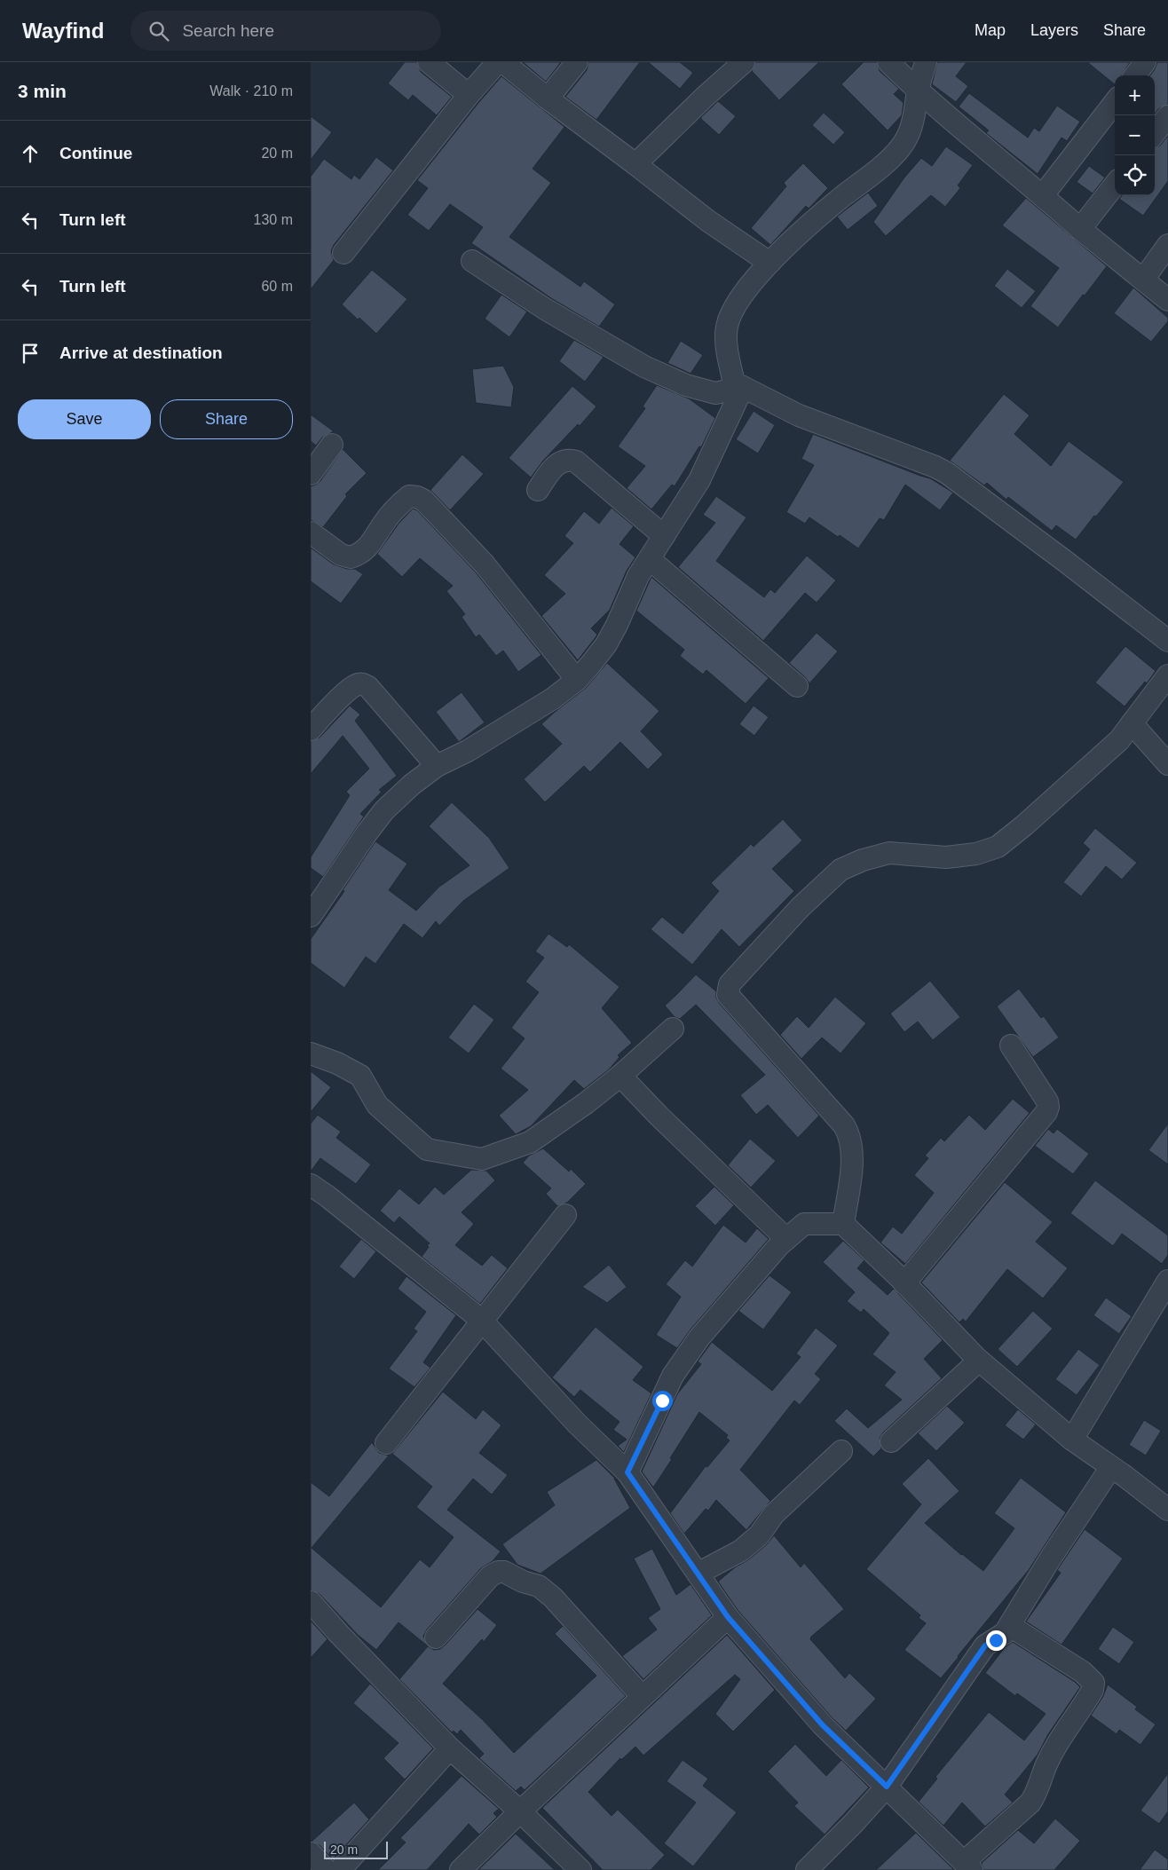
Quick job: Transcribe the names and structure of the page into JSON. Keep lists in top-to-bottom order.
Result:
{
  "scale_bar": "20 m",
  "page": {
    "header": "Wayfind",
    "search": "Search here",
    "nav": ["Map", "Layers", "Share"],
    "heading": ["3 min", "Walk · 210 m"],
    "map_buttons": ["+", "−"],
    "list": [
      ["Continue", "20 m"],
      ["Turn left", "130 m"],
      ["Turn left", "60 m"],
      "Arrive at destination"
    ],
    "buttons": ["Save", "Share"],
    "scale": "20 m"
  }
}
